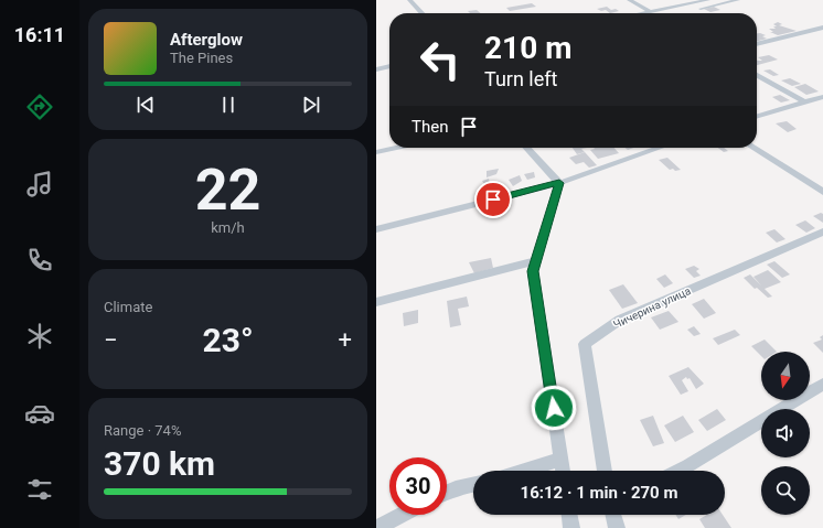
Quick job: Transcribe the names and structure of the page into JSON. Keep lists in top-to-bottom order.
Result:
{
  "streets": {
    "street": ["Чичерина улица"]
  },
  "north": "bottom",
  "page": {
    "tabs": "16:11",
    "turn": ["210 m", "Turn left"],
    "song": ["Afterglow", "The Pines"],
    "then": "Then",
    "tile": [
      ["22", "km/h"],
      "Climate",
      ["Range · 74%", "370 km"]
    ],
    "heat": ["−", "23°", "+"],
    "limit": "30",
    "trip": "16:12 · 1 min · 270 m"
  }
}
